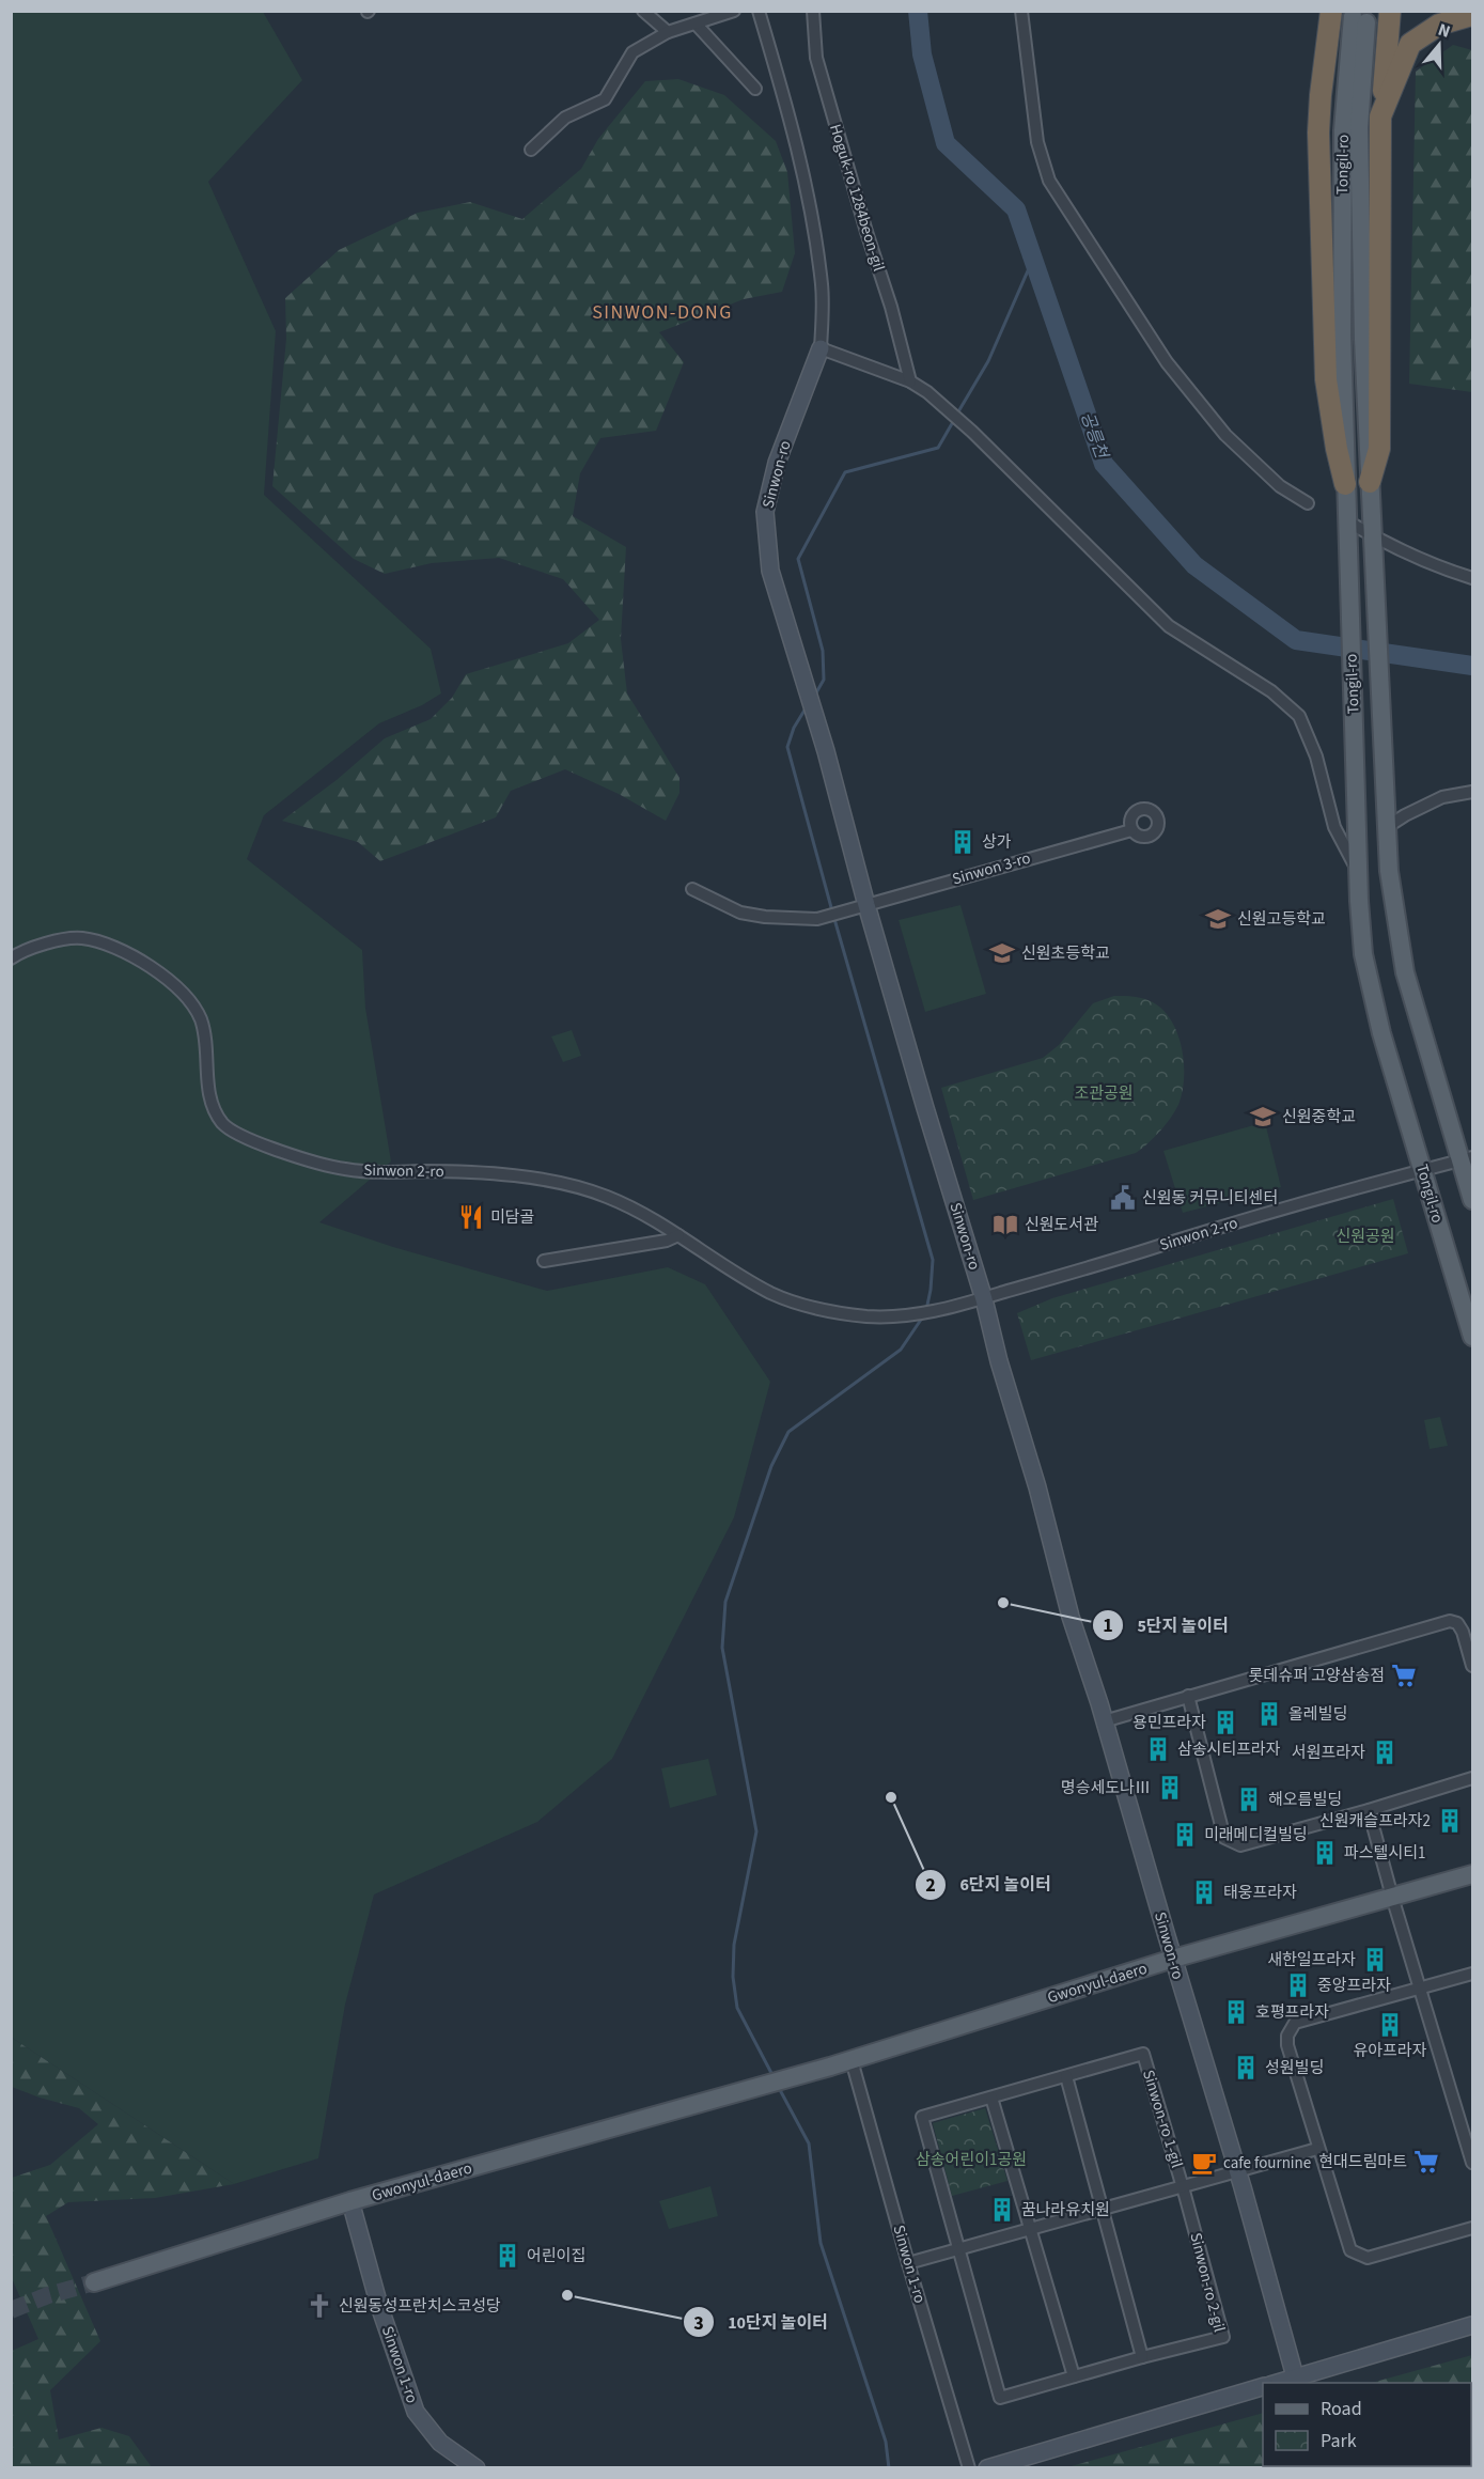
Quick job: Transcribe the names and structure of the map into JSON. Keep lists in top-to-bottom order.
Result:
{
  "streets": {
    "main road": ["Tongil-ro", "Gwonyul-daero"],
    "street": [
      "Hoguk-ro 1284beon-gil",
      "Sinwon-ro",
      "Sinwon 3-ro",
      "Sinwon 2-ro",
      "Sinwon-ro 1-gil",
      "Sinwon 1-ro",
      "Sinwon-ro 2-gil"
    ]
  },
  "crossings": [
    ["Tongil-ro", "Sinwon 2-ro"],
    ["Sinwon-ro", "Sinwon 3-ro"],
    ["Sinwon-ro", "Sinwon 2-ro"],
    ["Sinwon-ro", "Gwonyul-daero"],
    ["Gwonyul-daero", "Sinwon 1-ro"],
    ["Sinwon-ro 1-gil", "Sinwon-ro 2-gil"]
  ],
  "districts": ["SINWON-DONG"],
  "water": ["공릉천"],
  "parks": ["조관공원", "신원공원", "삼송어린이1공원"],
  "places": {
    "building": [
      "상가",
      "올레빌딩",
      "용민프라자",
      "삼송시티프라자",
      "서원프라자",
      "명승세도나Ⅲ",
      "해오름빌딩",
      "신원캐슬프라자2",
      "미래메디컬빌딩",
      "파스텔시티1",
      "태웅프라자",
      "새한일프라자",
      "중앙프라자",
      "호평프라자",
      "유아프라자",
      "성원빌딩",
      "꿈나라유치원",
      "어린이집"
    ],
    "school or university": ["신원고등학교", "신원초등학교", "신원중학교"],
    "public building": ["신원동 커뮤니티센터"],
    "restaurant": ["미담골"],
    "library": ["신원도서관"],
    "other": ["5단지 놀이터", "6단지 놀이터", "10단지 놀이터"],
    "supermarket": ["롯데슈퍼 고양삼송점", "현대드림마트"],
    "cafe": ["cafe fournine"],
    "church": ["신원동성프란치스코성당"]
  },
  "legend": ["Road", "Park"],
  "north": "top"
}
